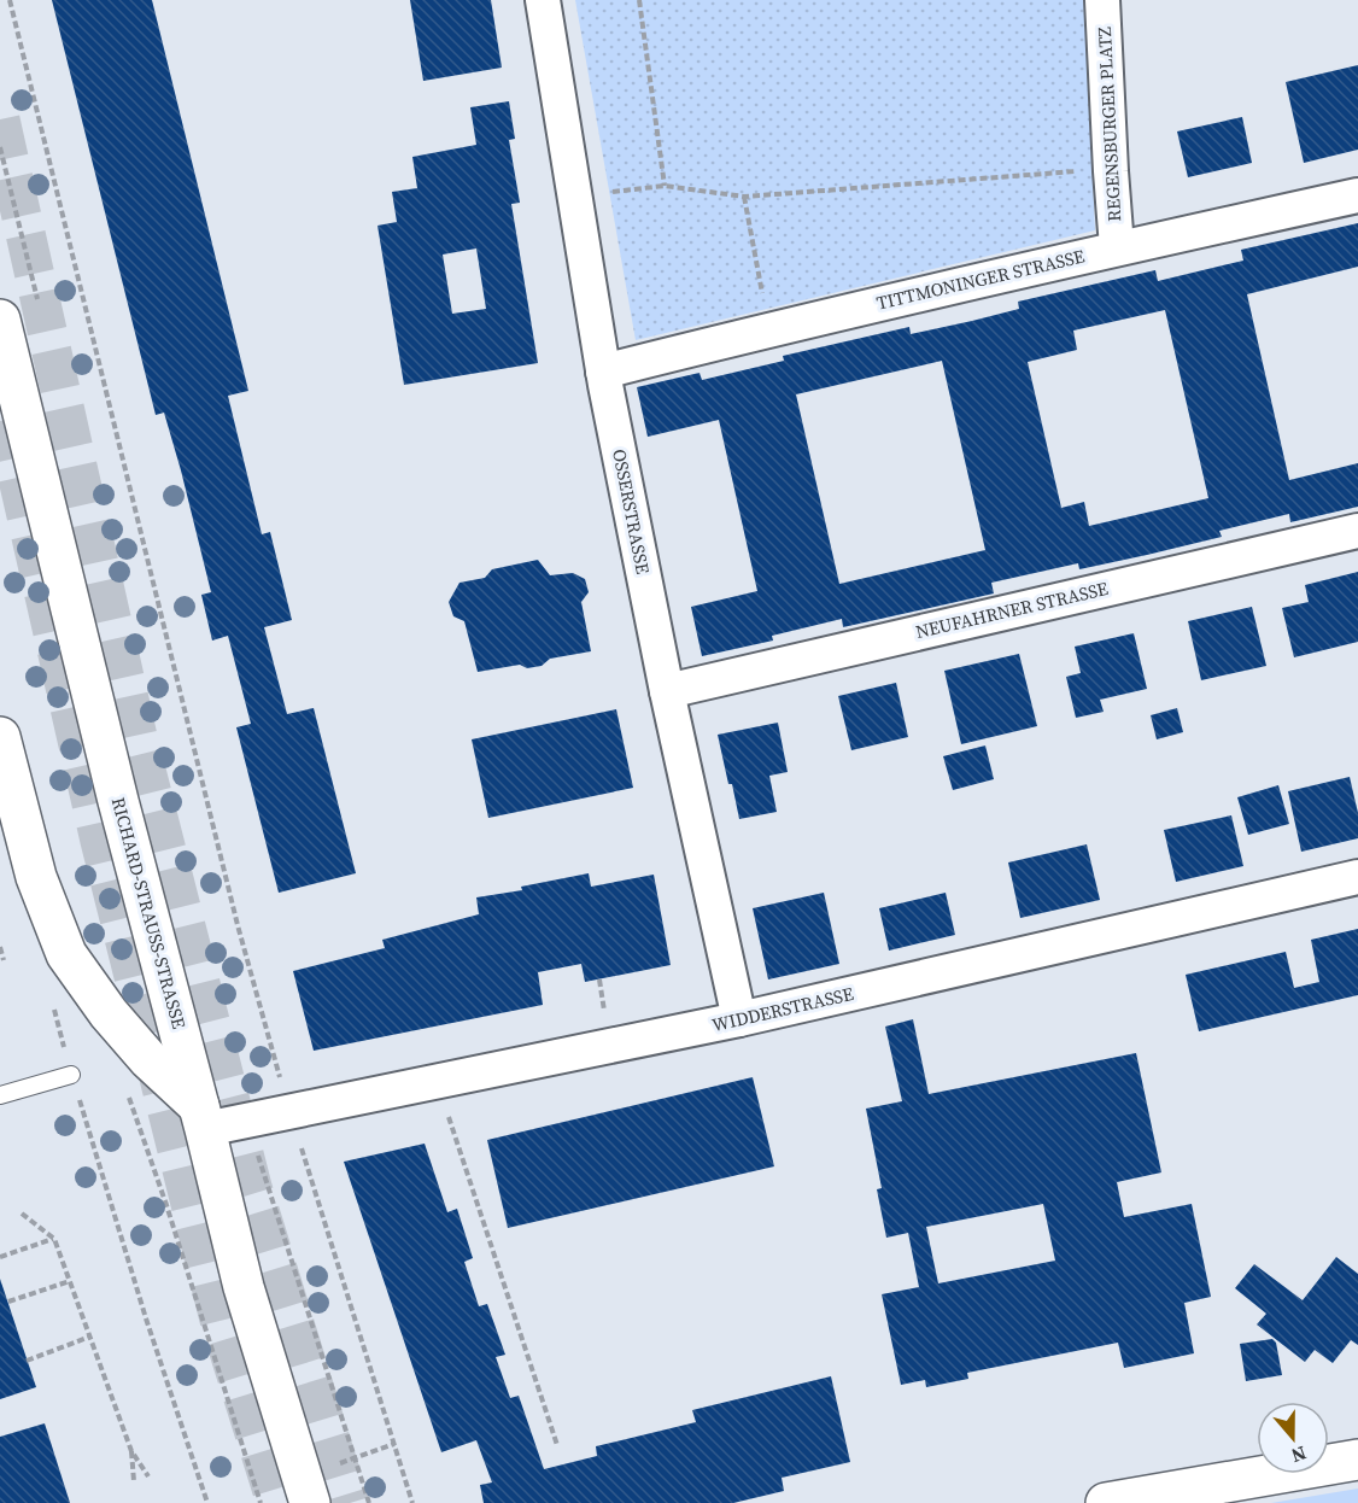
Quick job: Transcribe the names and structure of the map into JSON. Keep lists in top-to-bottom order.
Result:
{
  "streets": {
    "main road": ["RICHARD-STRAUSS-STRASSE"],
    "street": [
      "REGENSBURGER PLATZ",
      "TITTMONINGER STRASSE",
      "OSSERSTRASSE",
      "NEUFAHRNER STRASSE",
      "WIDDERSTRASSE"
    ]
  },
  "crossings": [
    ["REGENSBURGER PLATZ", "TITTMONINGER STRASSE"],
    ["TITTMONINGER STRASSE", "OSSERSTRASSE"],
    ["OSSERSTRASSE", "NEUFAHRNER STRASSE"],
    ["OSSERSTRASSE", "WIDDERSTRASSE"],
    ["RICHARD-STRAUSS-STRASSE", "WIDDERSTRASSE"]
  ],
  "north": "bottom"
}
